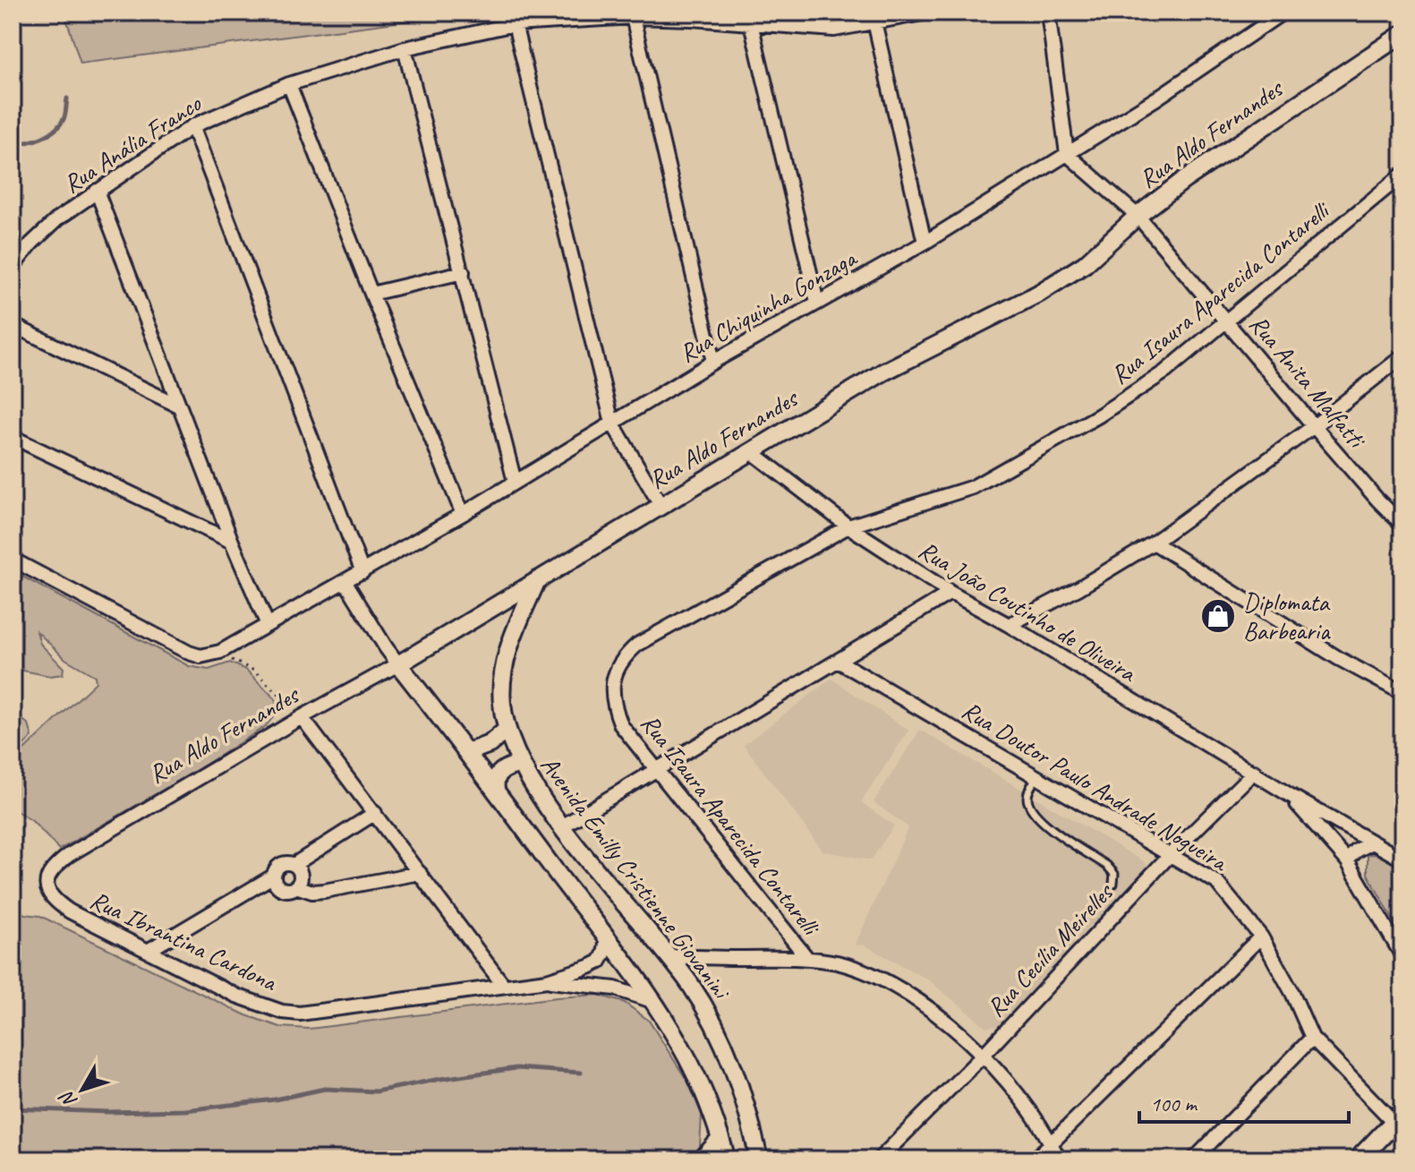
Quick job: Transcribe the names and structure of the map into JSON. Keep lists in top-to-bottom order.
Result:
{
  "streets": {
    "street": [
      "Rua Aldo Fernandes",
      "Rua Anália Franco",
      "Rua Isaura Aparecida Contarelli",
      "Rua Chiquinha Gonzaga",
      "Rua Anita Malfatti",
      "Rua João Coutinho de Oliveira",
      "Rua Doutor Paulo Andrade Nogueira",
      "Avenida Emilly Cristienne Giovanini",
      "Rua Ibrantina Cardona",
      "Rua Cecília Meirelles"
    ]
  },
  "crossings": [
    ["Rua Aldo Fernandes", "Rua Anita Malfatti"],
    ["Rua Aldo Fernandes", "Rua João Coutinho de Oliveira"],
    ["Rua Aldo Fernandes", "Avenida Emilly Cristienne Giovanini"],
    ["Rua Aldo Fernandes", "Rua Ibrantina Cardona"],
    ["Rua Isaura Aparecida Contarelli", "Rua Anita Malfatti"],
    ["Rua Isaura Aparecida Contarelli", "Rua João Coutinho de Oliveira"],
    ["Rua Chiquinha Gonzaga", "Rua Anita Malfatti"],
    ["Rua João Coutinho de Oliveira", "Rua Cecília Meirelles"],
    ["Rua Doutor Paulo Andrade Nogueira", "Rua Cecília Meirelles"]
  ],
  "places": {
    "shop": ["Diplomata Barbearia"]
  },
  "scale_bar": "100 m",
  "north": "bottom left"
}
